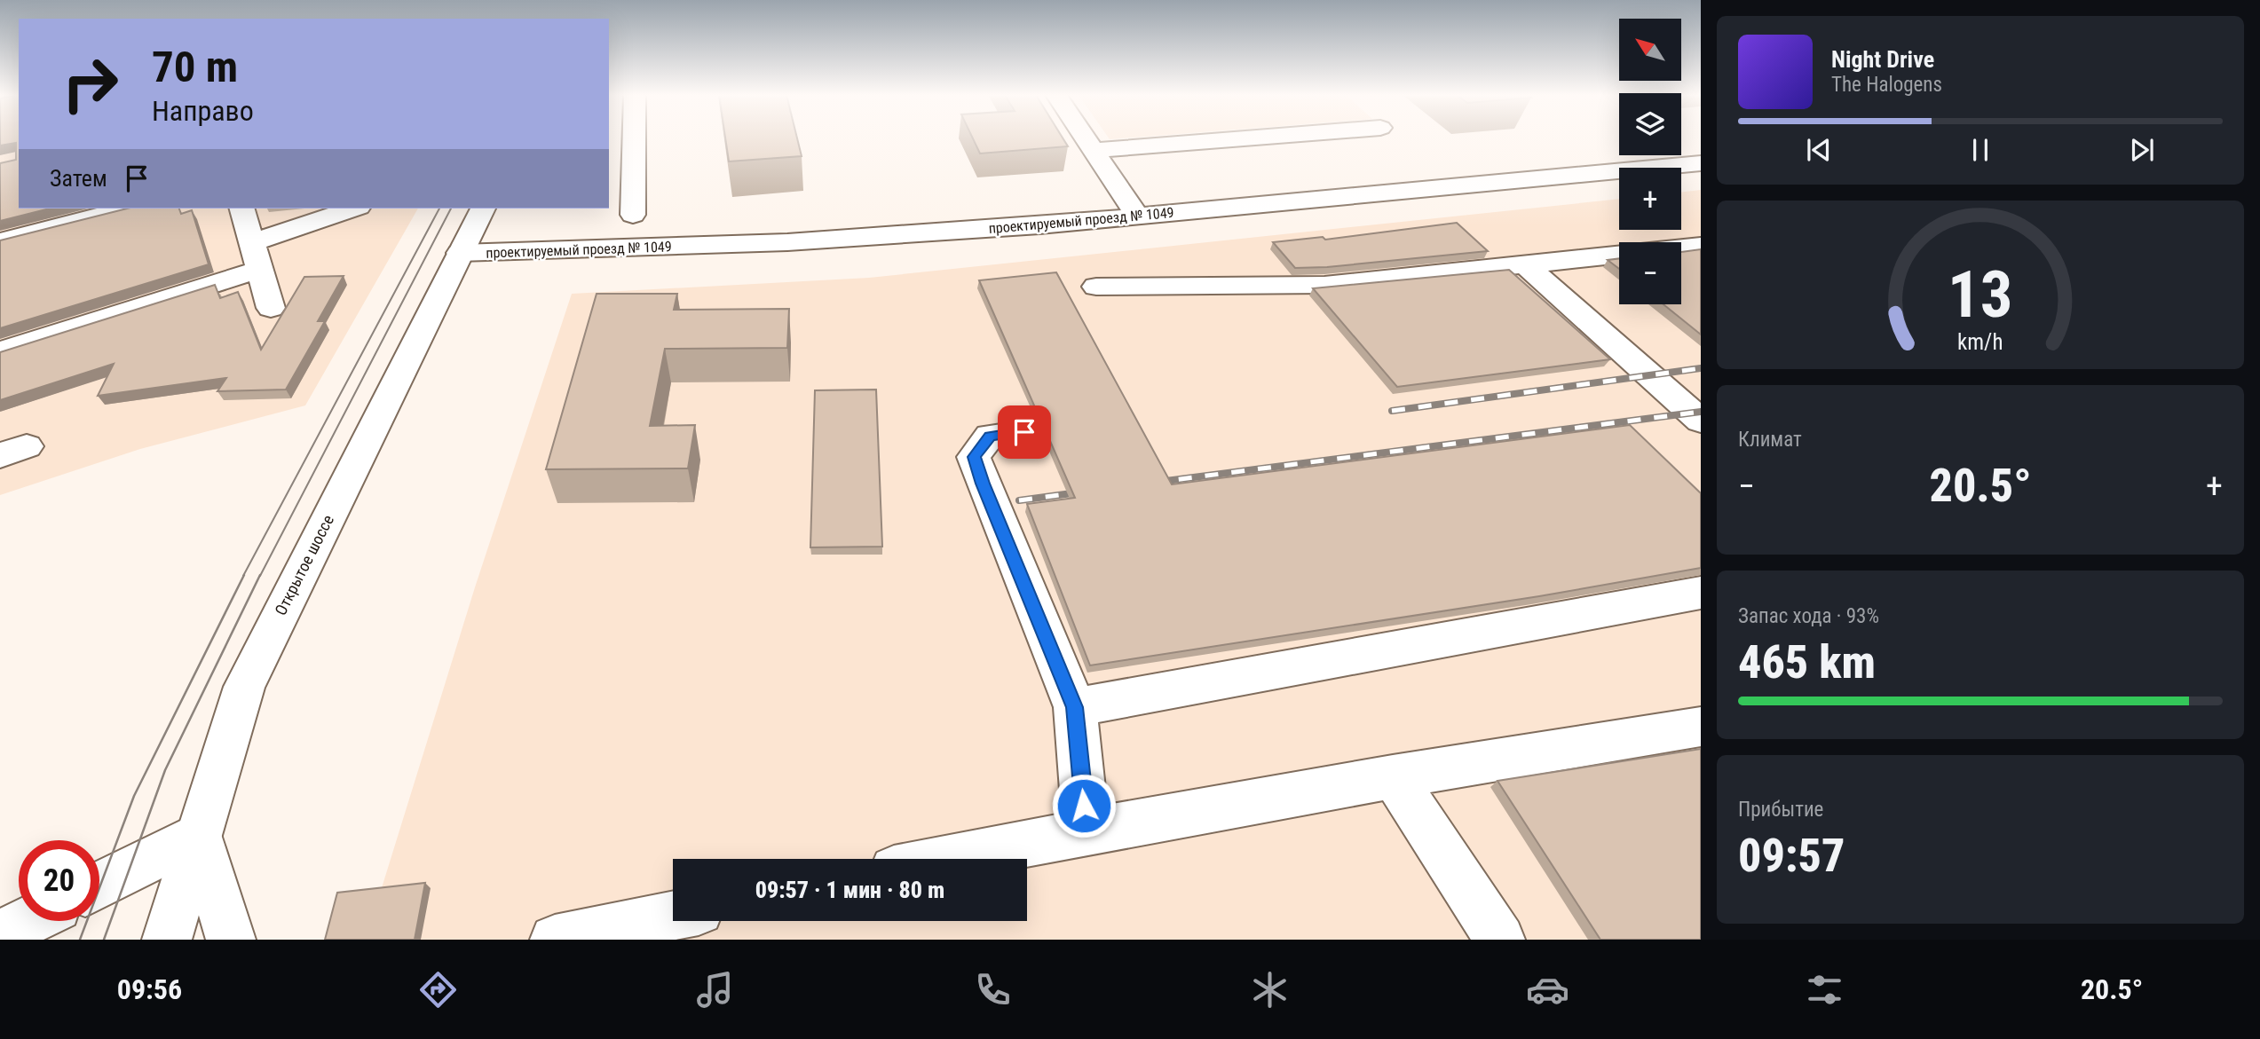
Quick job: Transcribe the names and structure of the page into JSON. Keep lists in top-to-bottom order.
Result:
{
  "streets": {
    "street": ["проектируемый проезд № 1049", "Открытое шоссе"]
  },
  "crossings": [
    ["проектируемый проезд № 1049", "Открытое шоссе"]
  ],
  "north": "top left",
  "page": {
    "map_buttons": ["+", "−"],
    "turn": ["70 m", "Направо"],
    "song": ["Night Drive", "The Halogens"],
    "then": "Затем",
    "tile": [
      "Климат",
      ["Запас хода · 93%", "465 km"],
      ["Прибытие", "09:57"]
    ],
    "heat": ["−", "20.5°", "+"],
    "limit": "20",
    "trip": "09:57 · 1 мин · 80 m",
    "tabs": ["09:56", "20.5°"],
    "gauge": ["13", "km/h"]
  }
}
